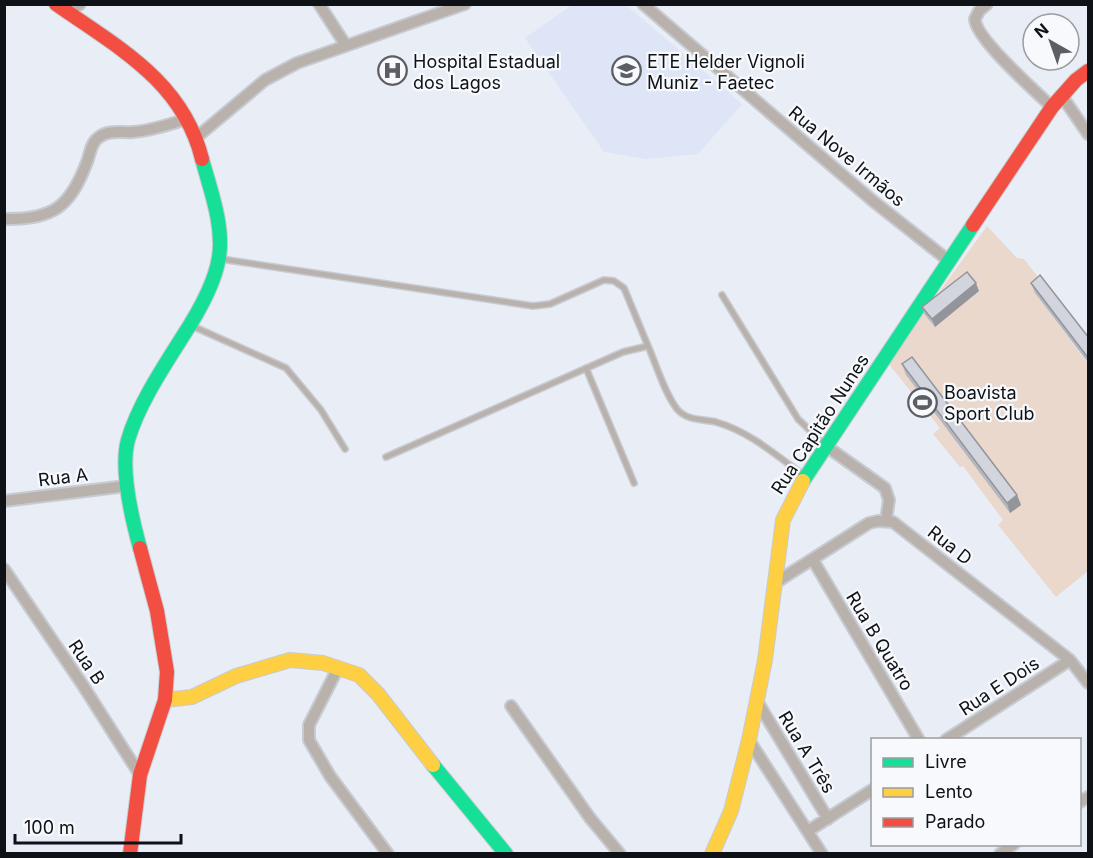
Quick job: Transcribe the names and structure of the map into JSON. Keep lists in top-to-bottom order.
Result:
{
  "streets": {
    "street": [
      "Rua Nove Irmãos",
      "Rua Capitão Nunes",
      "Rua A",
      "Rua D",
      "Rua B Quatro",
      "Rua B",
      "Rua E Dois",
      "Rua A Três"
    ]
  },
  "crossings": [
    ["Rua Nove Irmãos", "Rua Capitão Nunes"],
    ["Rua Capitão Nunes", "Rua A Três"],
    ["Rua D", "Rua E Dois"]
  ],
  "places": {
    "hospital": ["Hospital Estadual dos Lagos"],
    "school or university": ["ETE Helder Vignoli Muniz - Faetec"],
    "sports": ["Boavista Sport Club"]
  },
  "legend": ["Livre", "Lento", "Parado"],
  "scale_bar": "100 m",
  "north": "top left"
}
